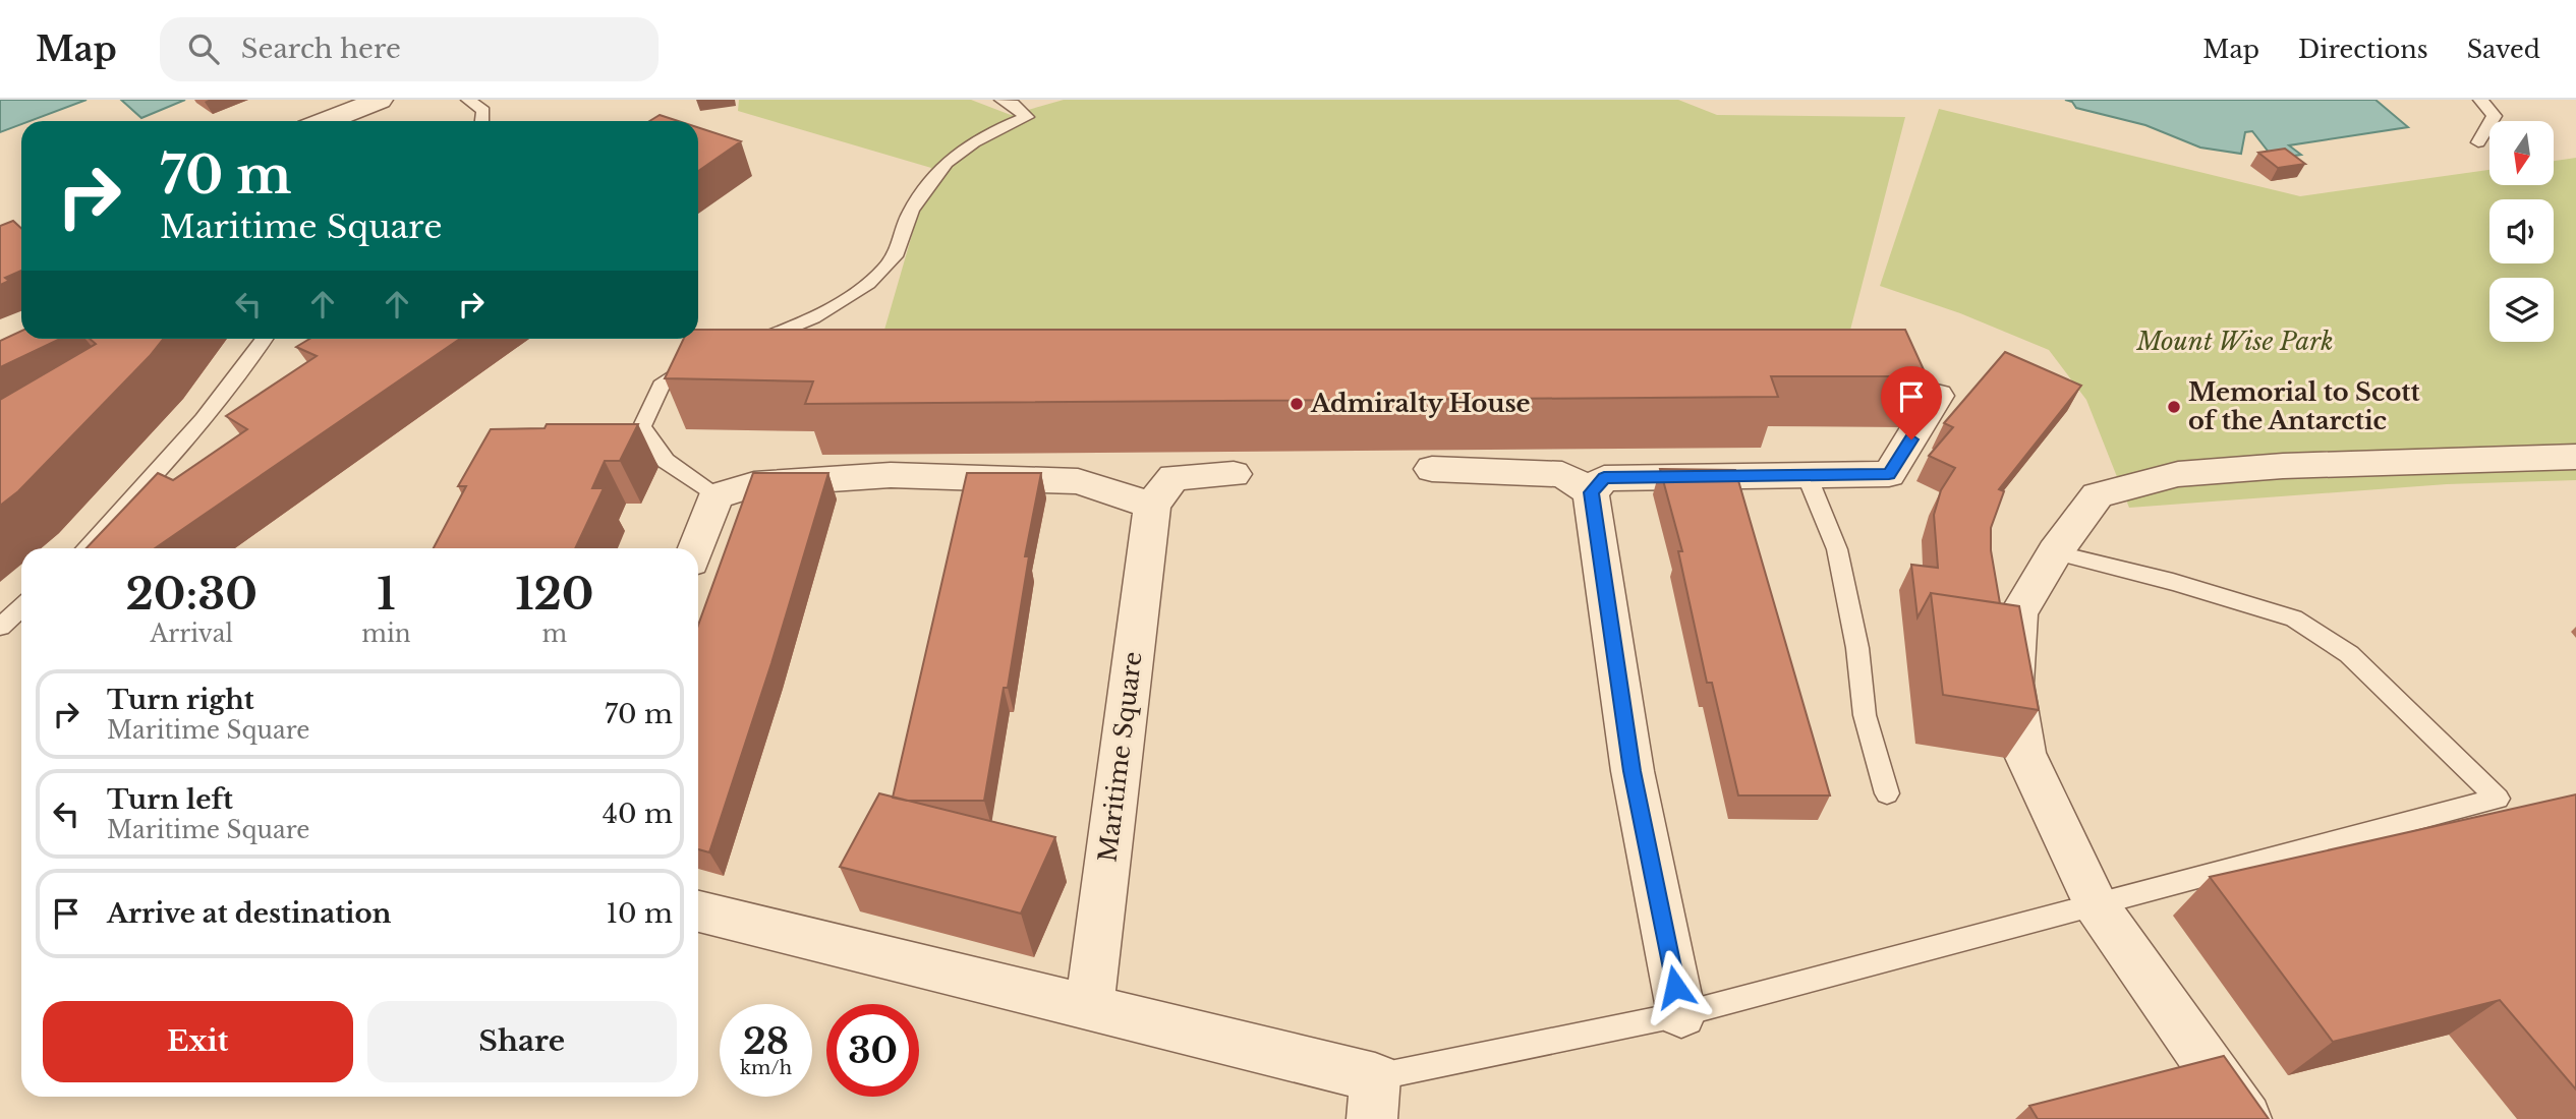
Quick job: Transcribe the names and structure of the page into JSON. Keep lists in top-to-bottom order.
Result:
{
  "streets": {
    "street": ["Maritime Square"]
  },
  "parks": ["Mount Wise Park"],
  "places": ["Admiralty House", "Memorial to Scott of the Antarctic"],
  "north": "bottom",
  "page": {
    "header": "Map",
    "search": "Search here",
    "nav": ["Map", "Directions", "Saved"],
    "turn": ["70 m", "Maritime Square"],
    "eta": [
      "20:30",
      "Arrival",
      "1",
      "min",
      "120",
      "m"
    ],
    "list": [
      {
        "name": "Turn right",
        "note": "Maritime Square",
        "value": "70 m"
      },
      {
        "name": "Turn left",
        "note": "Maritime Square",
        "value": "40 m"
      },
      {
        "name": "Arrive at destination",
        "value": "10 m"
      }
    ],
    "buttons": ["Exit", "Share"],
    "speed": "28 km/h",
    "limit": "30"
  }
}
